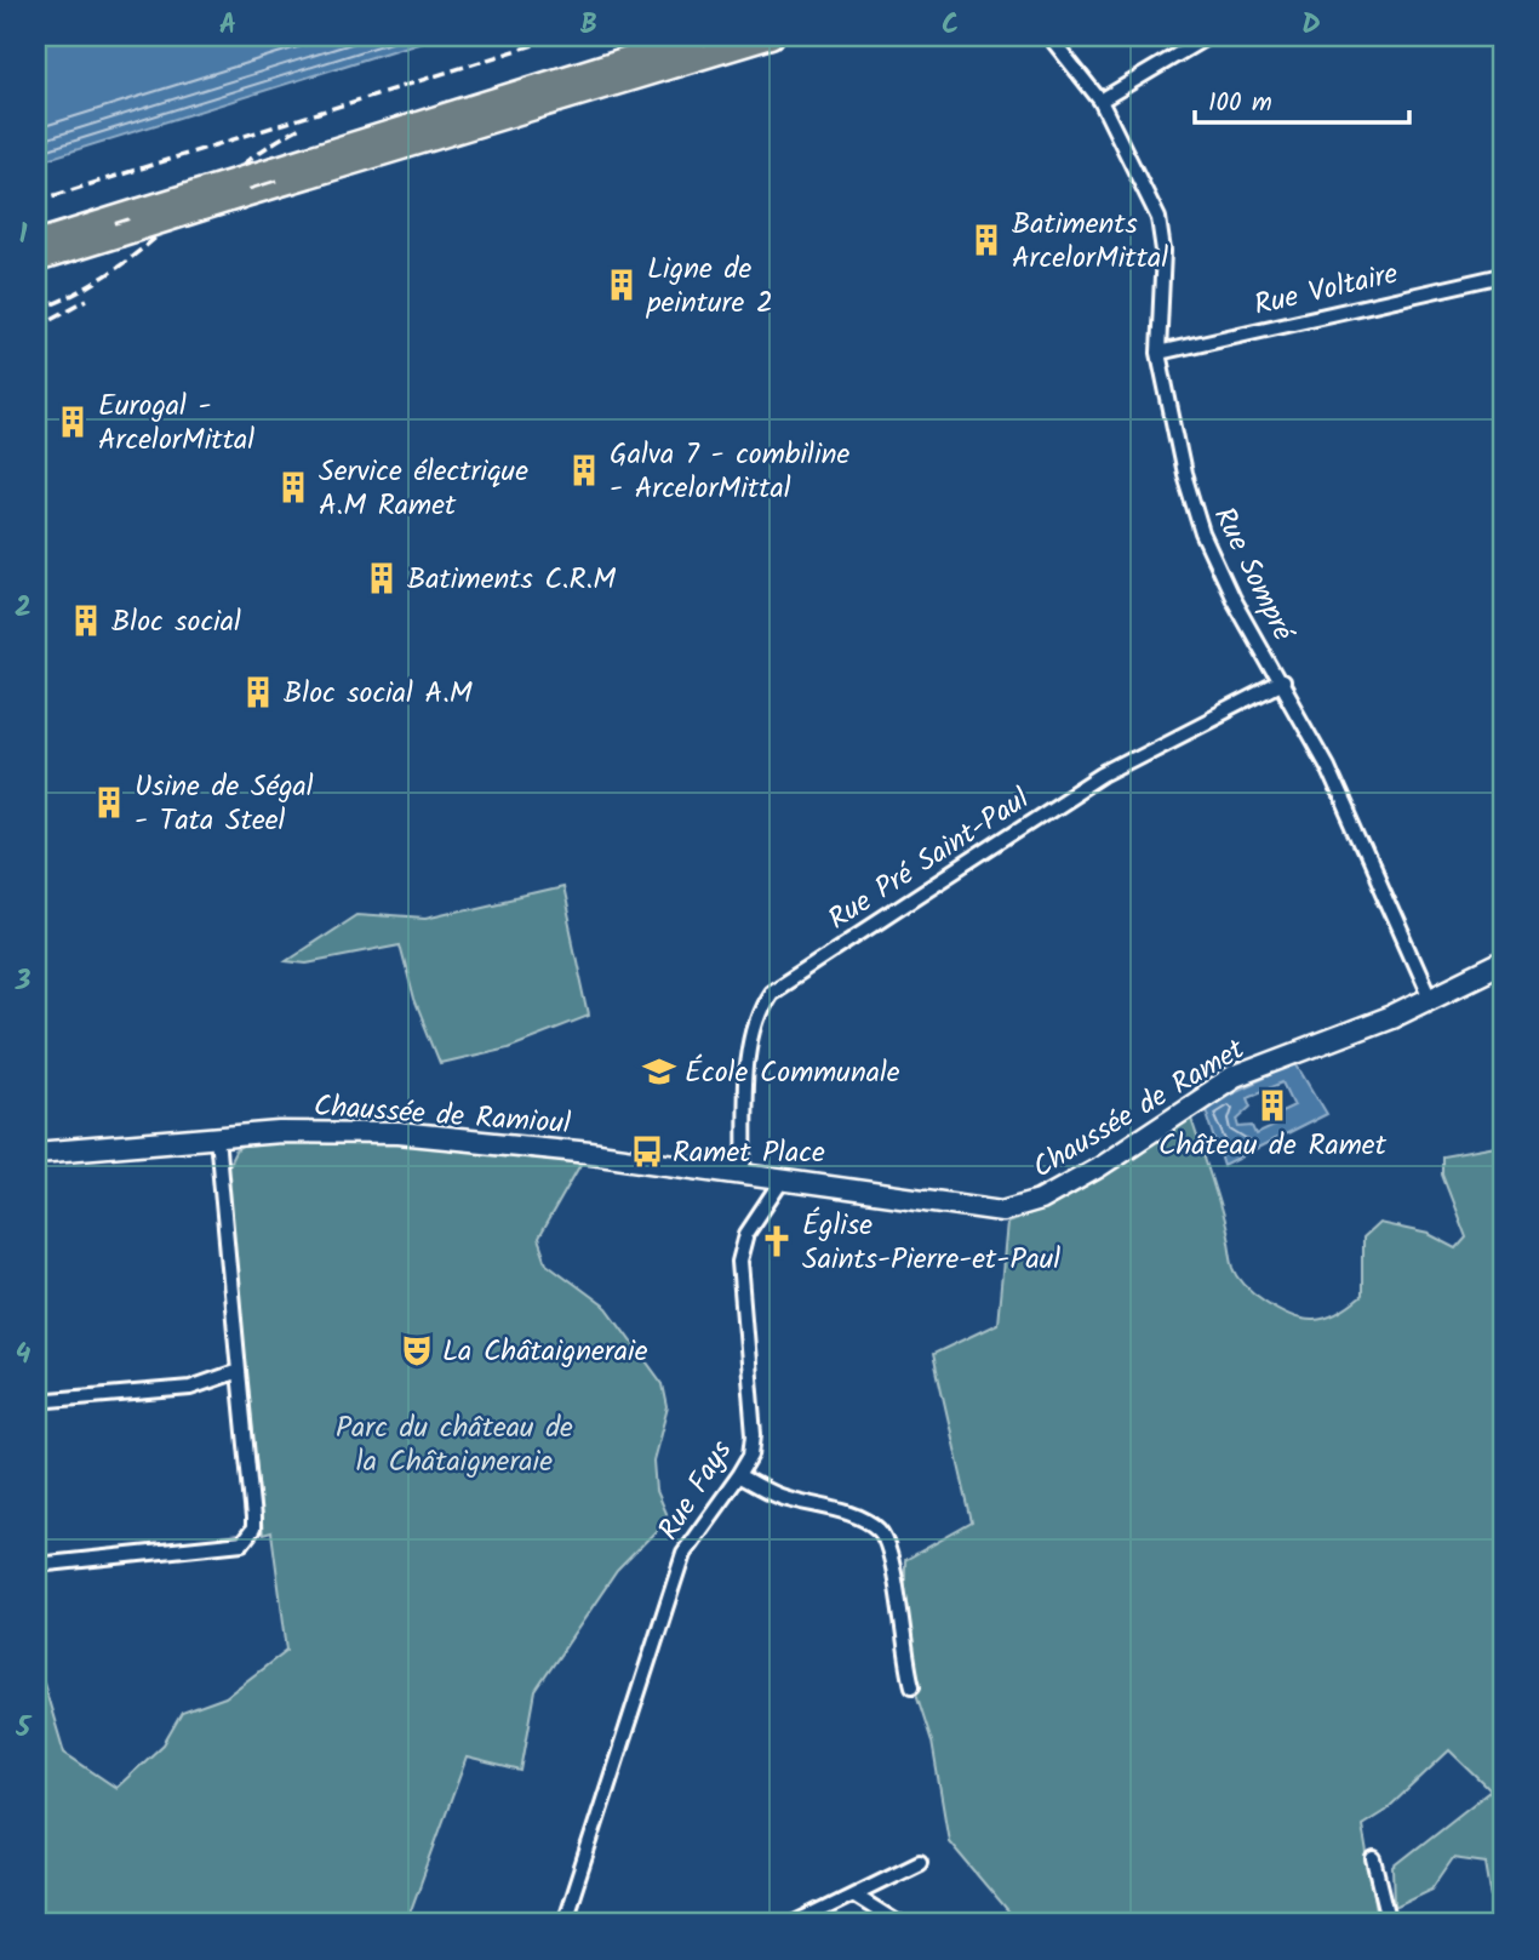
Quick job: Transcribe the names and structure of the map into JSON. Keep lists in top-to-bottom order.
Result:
{
  "streets": {
    "main road": ["Chaussée de Ramet", "Chaussée de Ramioul"],
    "street": [
      "Rue Voltaire",
      "Rue Sompré",
      "Rue Pré Saint-Paul",
      "Rue Fays"
    ]
  },
  "crossings": [
    ["Rue Voltaire", "Rue Sompré"],
    ["Rue Sompré", "Rue Pré Saint-Paul"],
    ["Rue Sompré", "Chaussée de Ramet"],
    ["Rue Pré Saint-Paul", "Chaussée de Ramioul"],
    ["Chaussée de Ramet", "Rue Fays"]
  ],
  "parks": ["Parc du château de la Châtaigneraie"],
  "places": {
    "building": [
      "Batiments ArcelorMittal",
      "Ligne de peinture 2",
      "Eurogal - ArcelorMittal",
      "Galva 7 - combiline - ArcelorMittal",
      "Service électrique A.M Ramet",
      "Batiments C.R.M",
      "Bloc social",
      "Bloc social A.M",
      "Usine de Ségal - Tata Steel",
      "Château de Ramet"
    ],
    "school or university": ["École Communale"],
    "bus stop": ["Ramet Place"],
    "church": ["Église Saints-Pierre-et-Paul"],
    "theatre": ["La Châtaigneraie"]
  },
  "scale_bar": "100 m",
  "grid": {
    "columns": [
      "A",
      "B",
      "C",
      "D"
    ],
    "rows": [
      "1",
      "2",
      "3",
      "4",
      "5"
    ]
  }
}
